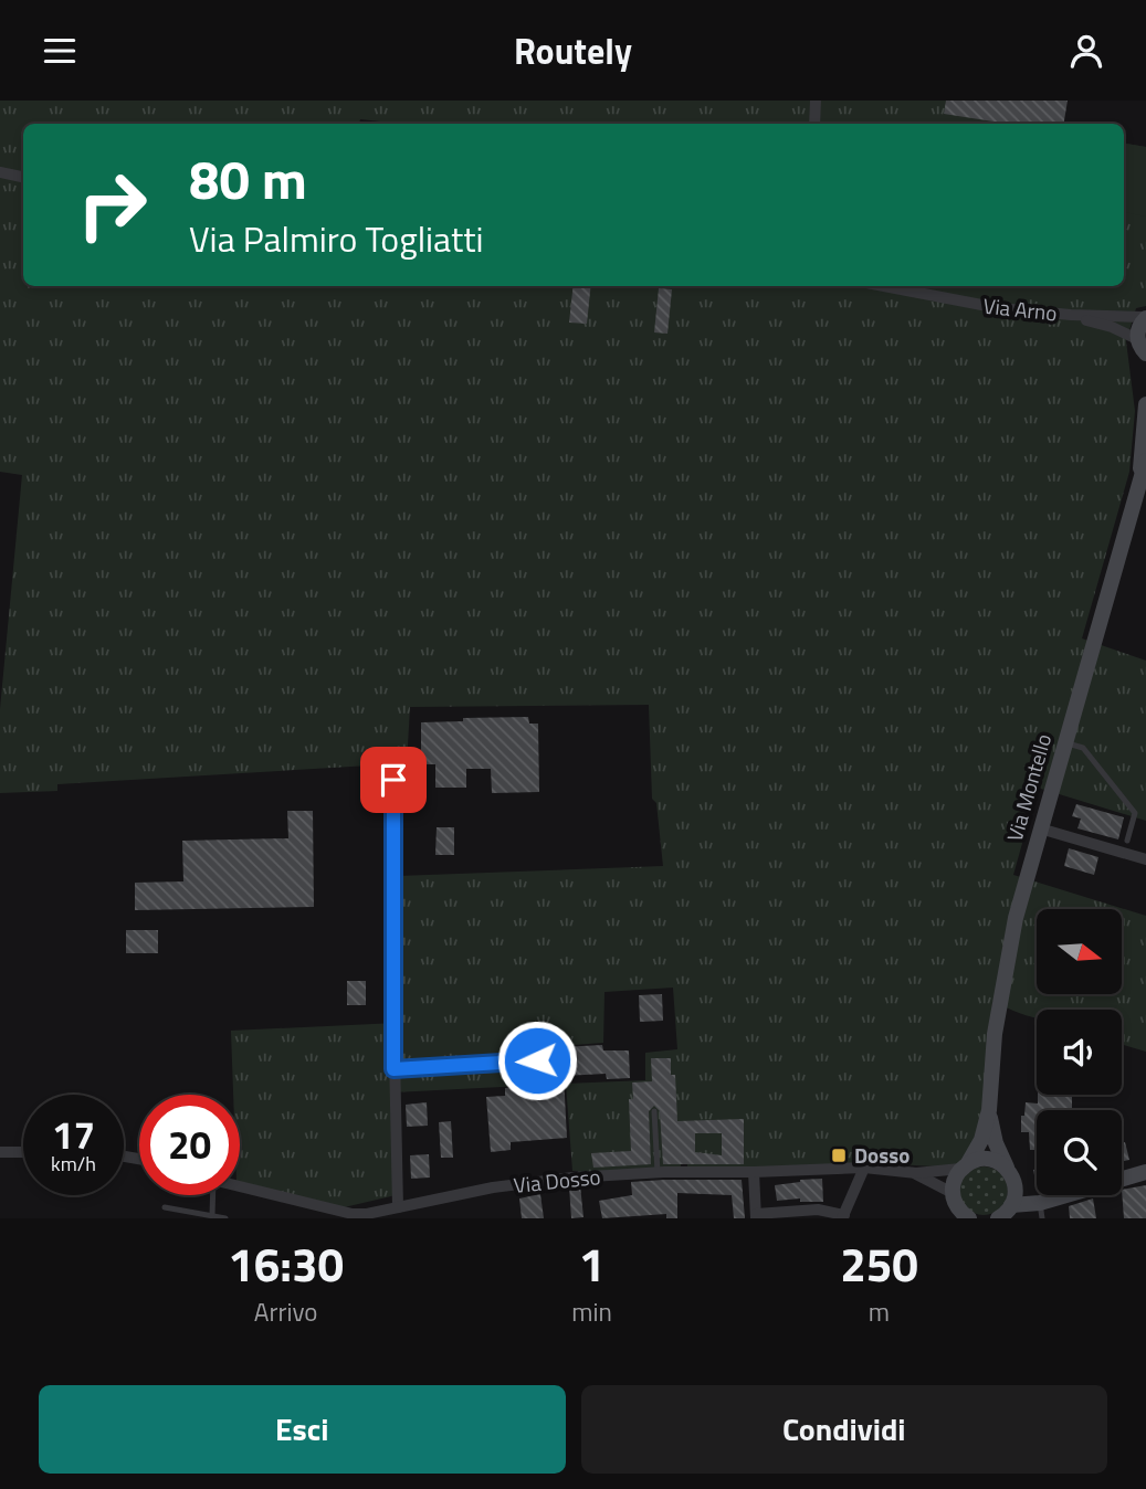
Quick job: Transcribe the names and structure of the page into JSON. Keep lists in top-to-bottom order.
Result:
{
  "streets": {
    "street": ["Via Arno", "Via Montello", "Via Dosso"]
  },
  "crossings": [
    ["Via Montello", "Via Dosso"]
  ],
  "places": {
    "transit": ["Dosso"]
  },
  "north": "right",
  "page": {
    "header": "Routely",
    "turn": ["80 m", "Via Palmiro Togliatti"],
    "speed": "17 km/h",
    "limit": "20",
    "eta": [
      "16:30",
      "Arrivo",
      "1",
      "min",
      "250",
      "m"
    ],
    "buttons": ["Esci", "Condividi"]
  }
}
